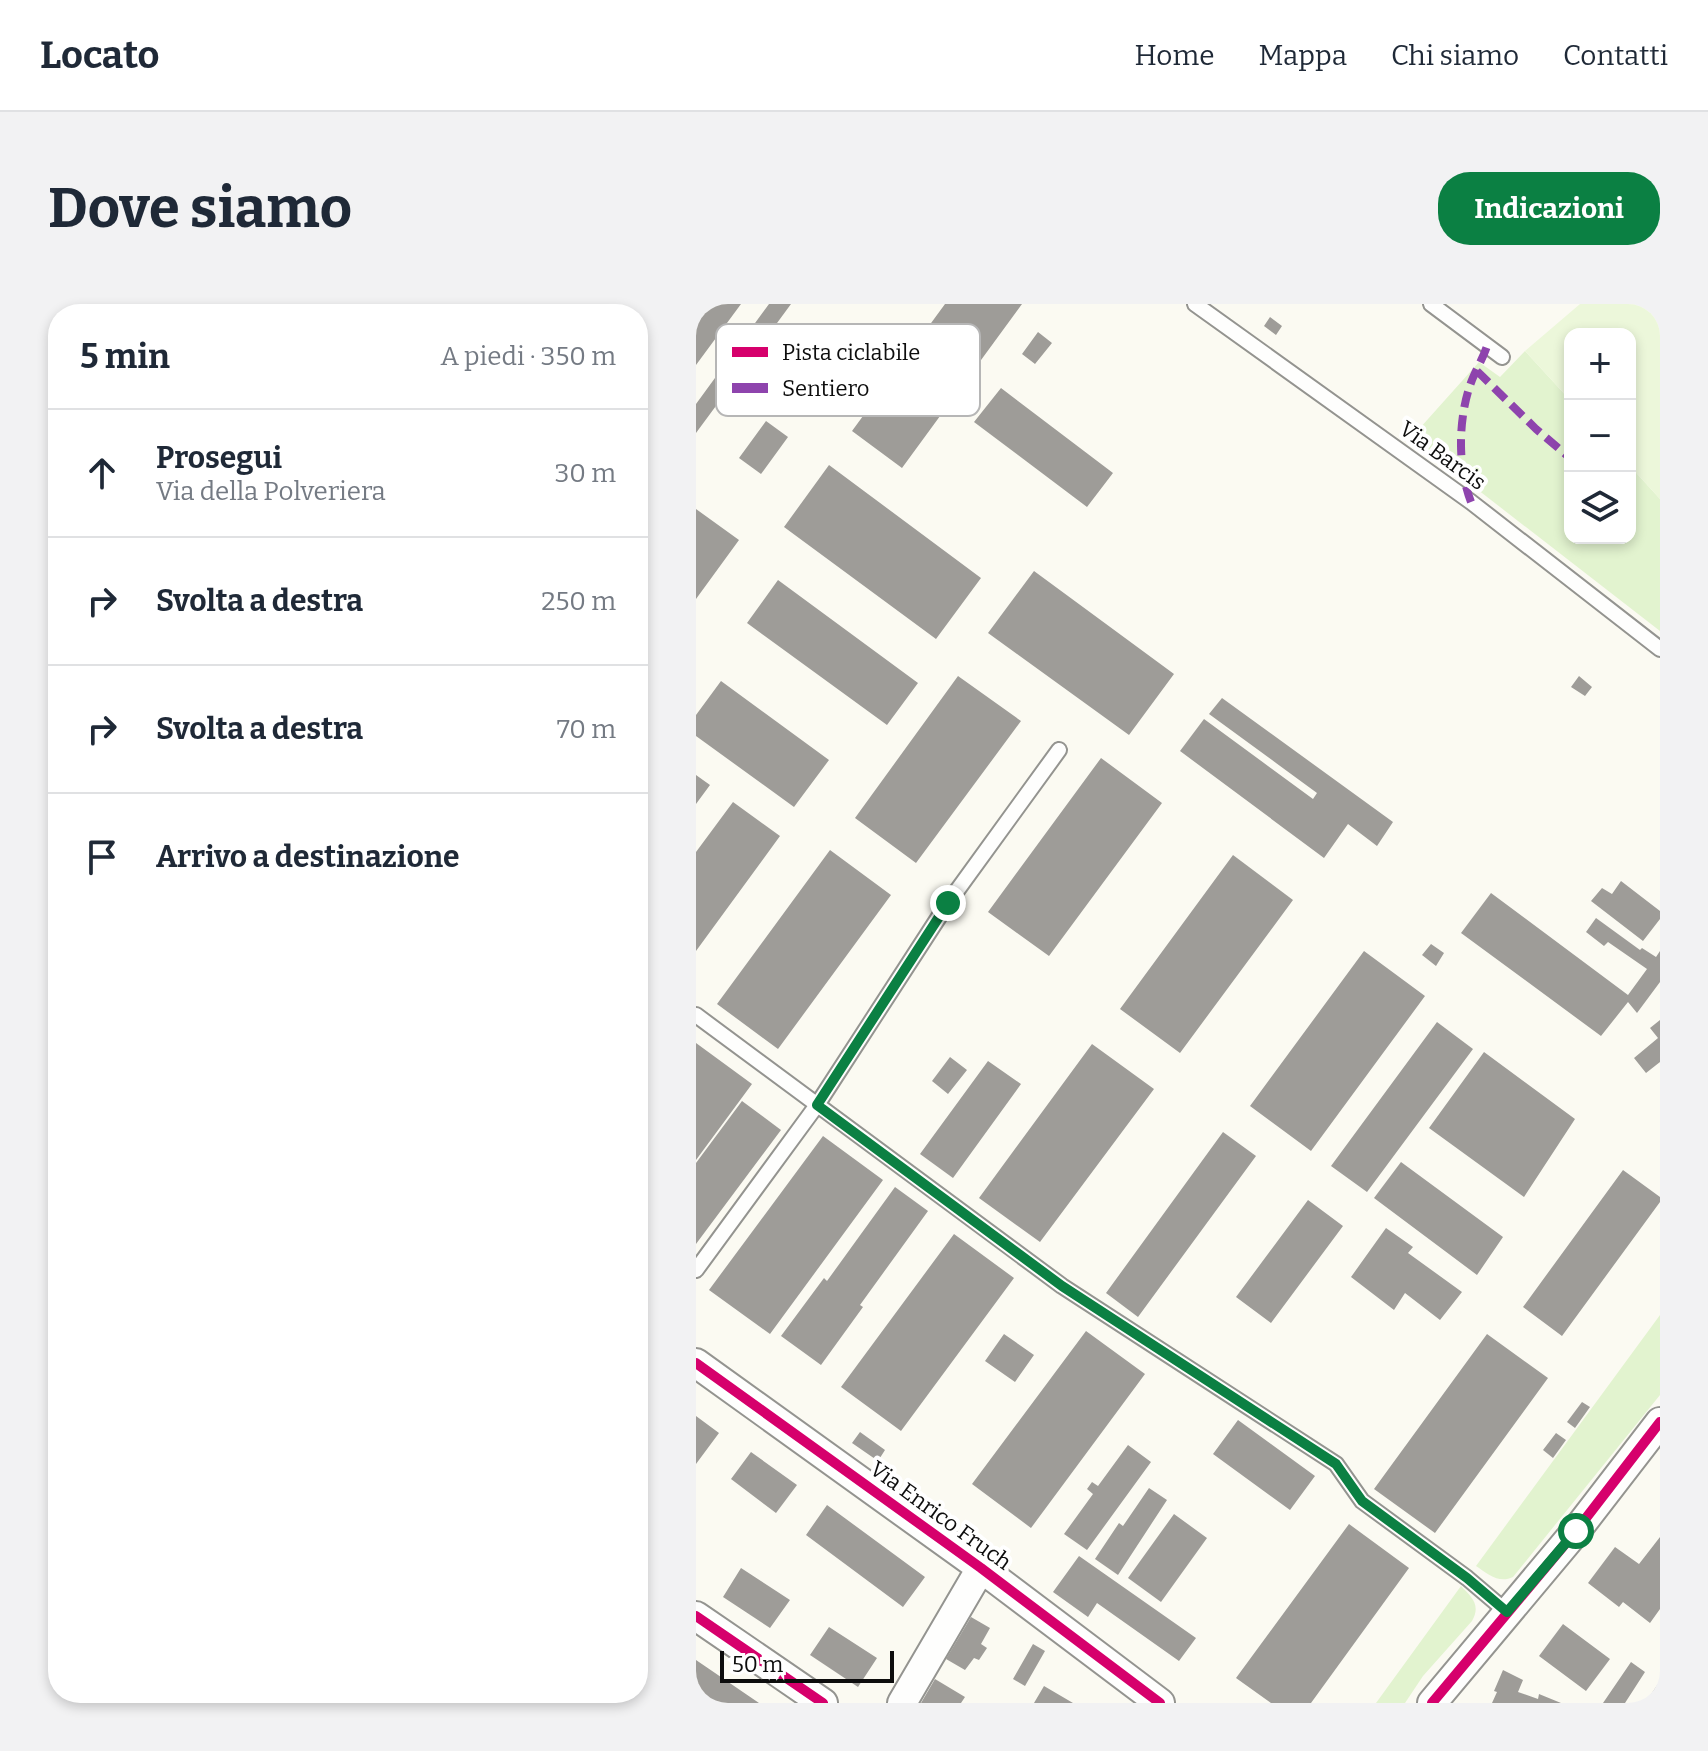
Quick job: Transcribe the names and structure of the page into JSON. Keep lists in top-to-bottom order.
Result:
{
  "streets": {
    "street": ["Via Enrico Fruch"],
    "lane": ["Via Barcis"]
  },
  "legend": ["Pista ciclabile", "Sentiero"],
  "scale_bar": "50 m",
  "page": {
    "header": "Locato",
    "nav": [
      "Home",
      "Mappa",
      "Chi siamo",
      "Contatti"
    ],
    "buttons": "Indicazioni",
    "title": "Dove siamo",
    "heading": ["5 min", "A piedi · 350 m"],
    "map_buttons": ["+", "−"],
    "list": [
      ["Prosegui", "Via della Polveriera", "30 m"],
      ["Svolta a destra", "250 m"],
      ["Svolta a destra", "70 m"],
      "Arrivo a destinazione"
    ],
    "scale": "50 m"
  }
}
